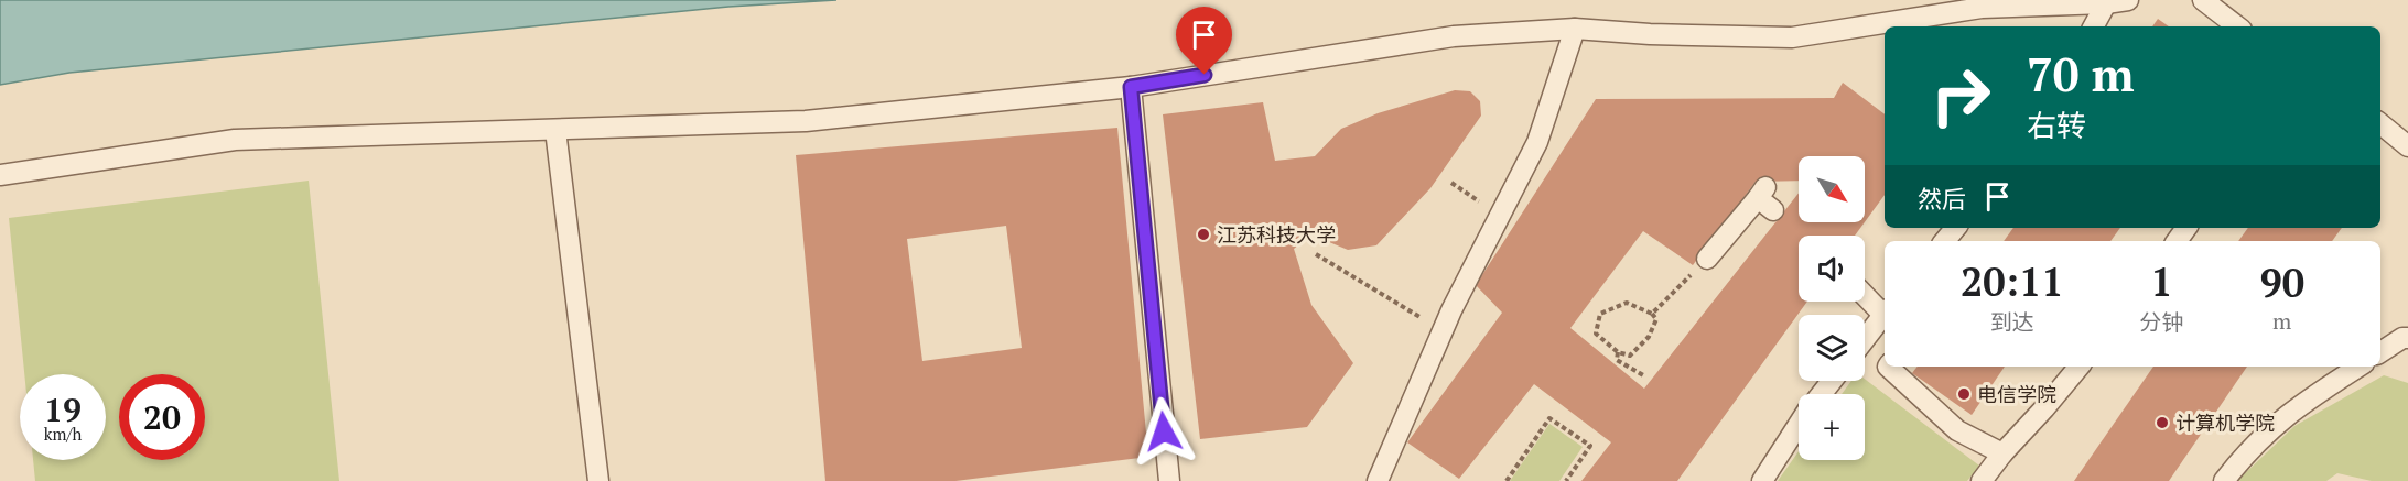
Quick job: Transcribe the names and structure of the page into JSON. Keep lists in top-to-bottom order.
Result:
{
  "places": ["江苏科技大学", "电信学院", "计算机学院"],
  "north": "bottom right",
  "page": {
    "turn": ["70 m", "右转"],
    "map_buttons": "+",
    "then": "然后",
    "eta": [
      "20:11",
      "到达",
      "1",
      "分钟",
      "90",
      "m"
    ],
    "speed": "19 km/h",
    "limit": "20"
  }
}
